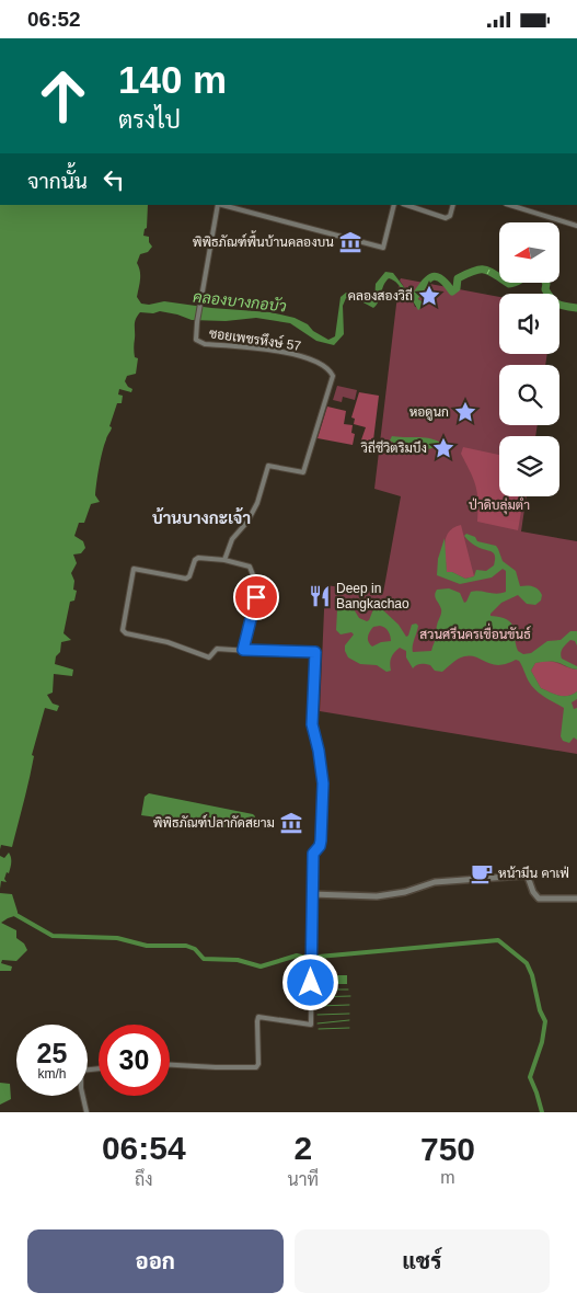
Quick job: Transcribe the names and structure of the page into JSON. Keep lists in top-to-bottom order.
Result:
{
  "streets": {
    "street": ["ซอยเพชรหึงษ์ 57"]
  },
  "districts": ["บ้านบางกะเจ้า"],
  "water": ["คลองบางกอบัว"],
  "parks": ["ป่าดิบลุ่มต่ำ", "สวนศรีนครเขื่อนขันธ์"],
  "places": {
    "museum": ["พิพิธภัณฑ์พื้นบ้านคลองบน", "พิพิธภัณฑ์ปลากัดสยาม"],
    "place": ["คลองสองวิถี", "หอดูนก", "วิถีชีวิตริมบึง"],
    "restaurant": ["Deep in Bangkachao"],
    "cafe": ["หน้ามึน คาเฟ่"]
  },
  "north": "left",
  "page": {
    "status": "06:52",
    "turn": ["140 m", "ตรงไป"],
    "then": "จากนั้น",
    "speed": "25 km/h",
    "limit": "30",
    "eta": [
      "06:54",
      "ถึง",
      "2",
      "นาที",
      "750",
      "m"
    ],
    "buttons": ["ออก", "แชร์"]
  }
}
